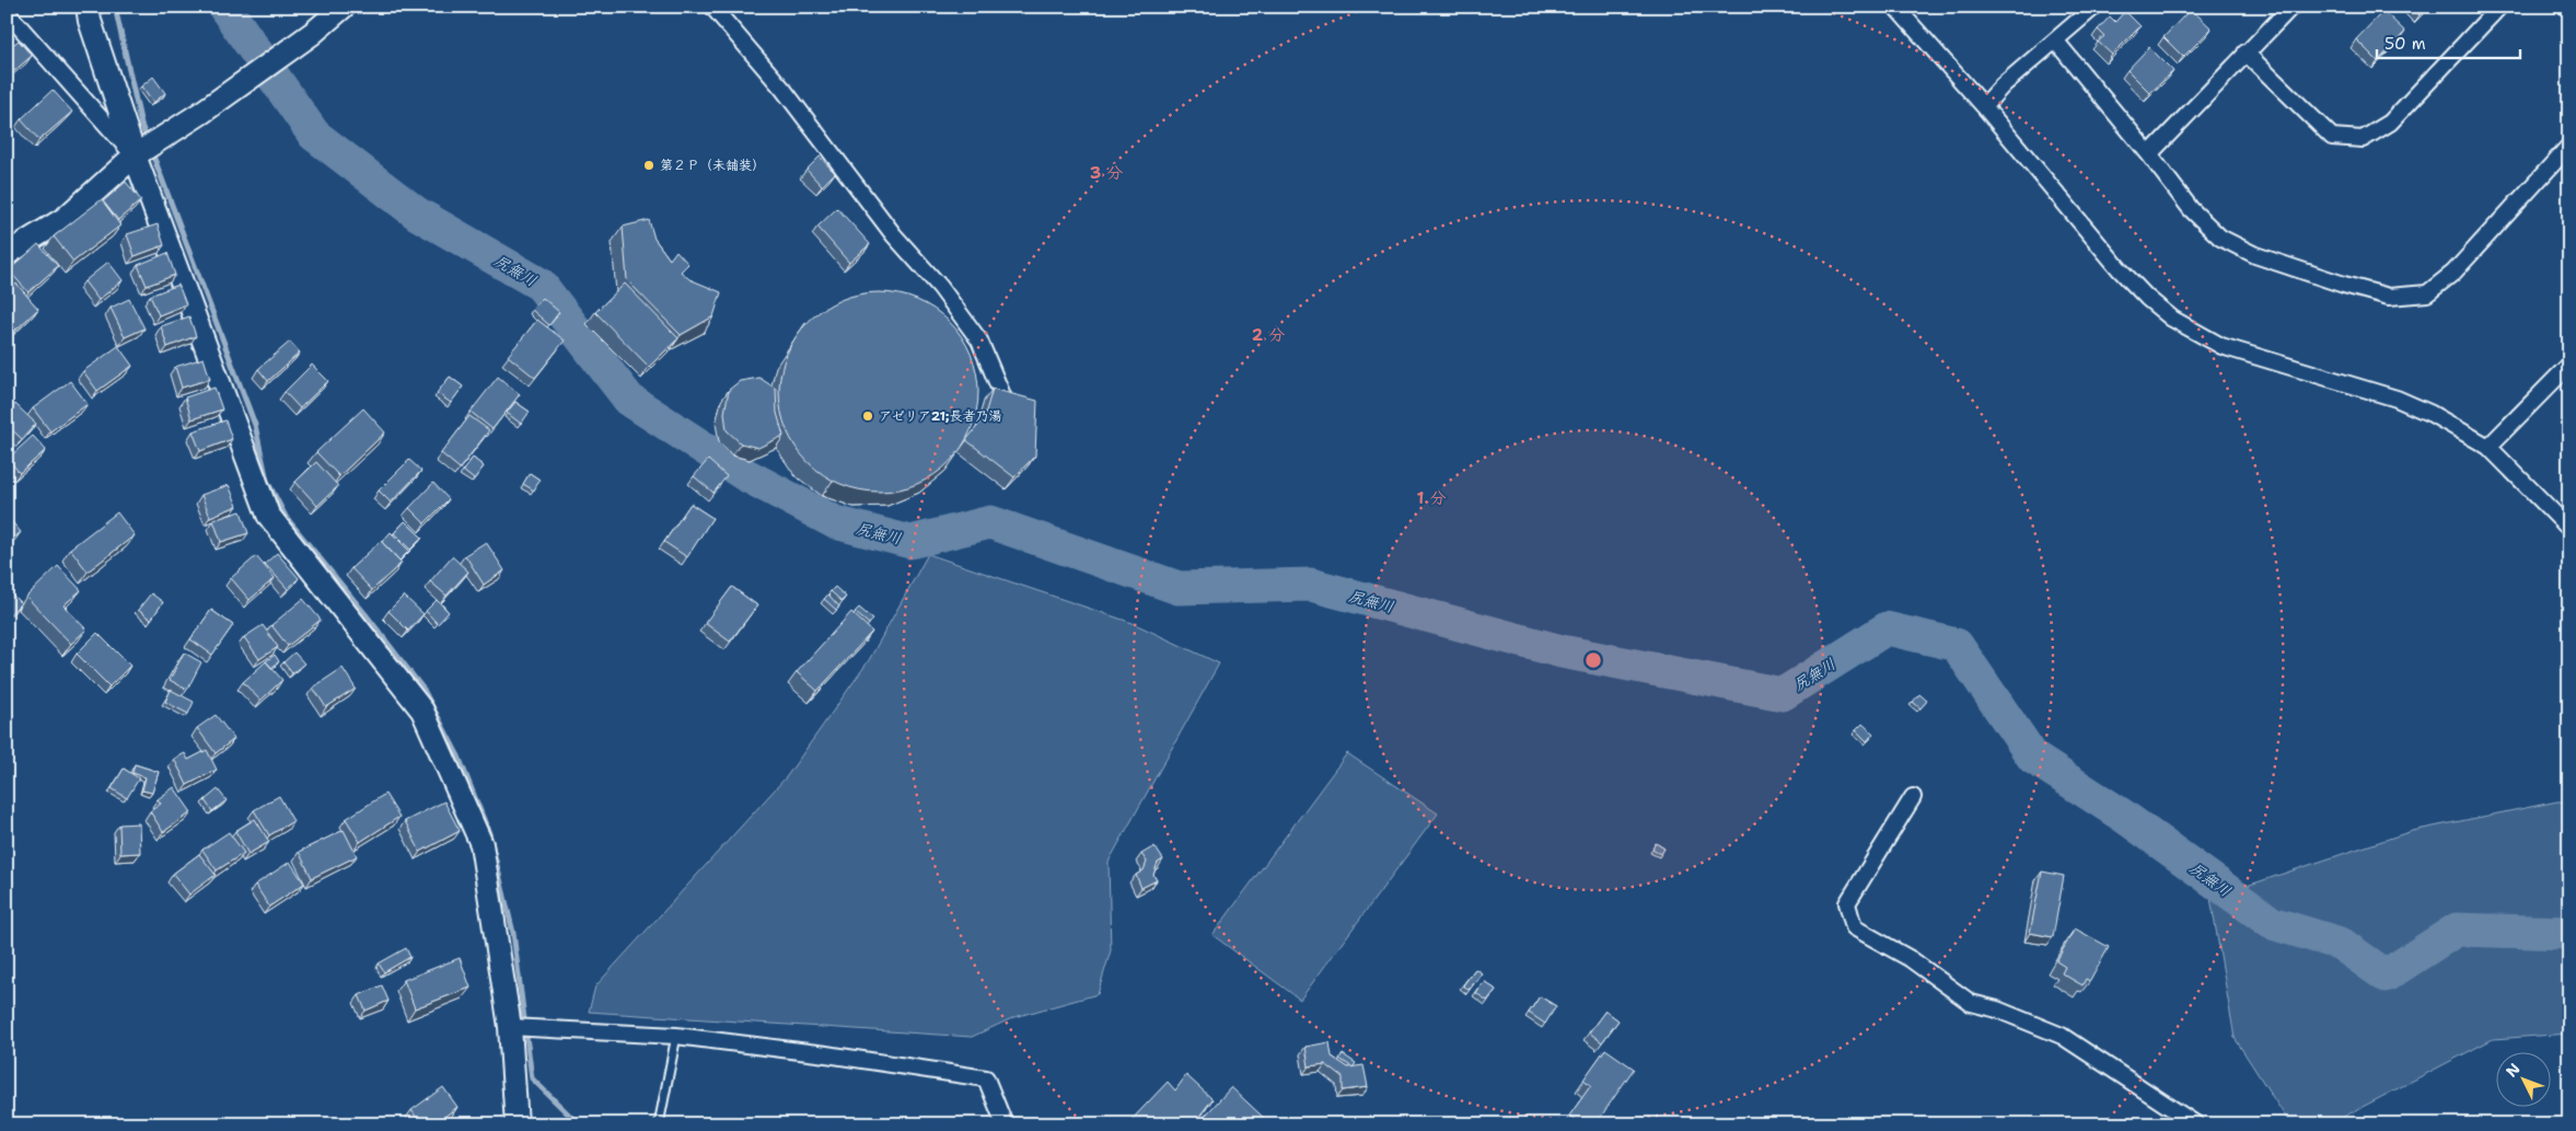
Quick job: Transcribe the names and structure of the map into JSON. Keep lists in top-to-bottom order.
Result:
{
  "water": ["尻無川"],
  "places": ["第２Ｐ（未舗装）", "アゼリア21;長者乃湯"],
  "scale_bar": "50 m",
  "north": "top left",
  "rings": ["3 分", "2 分", "1 分"]
}
